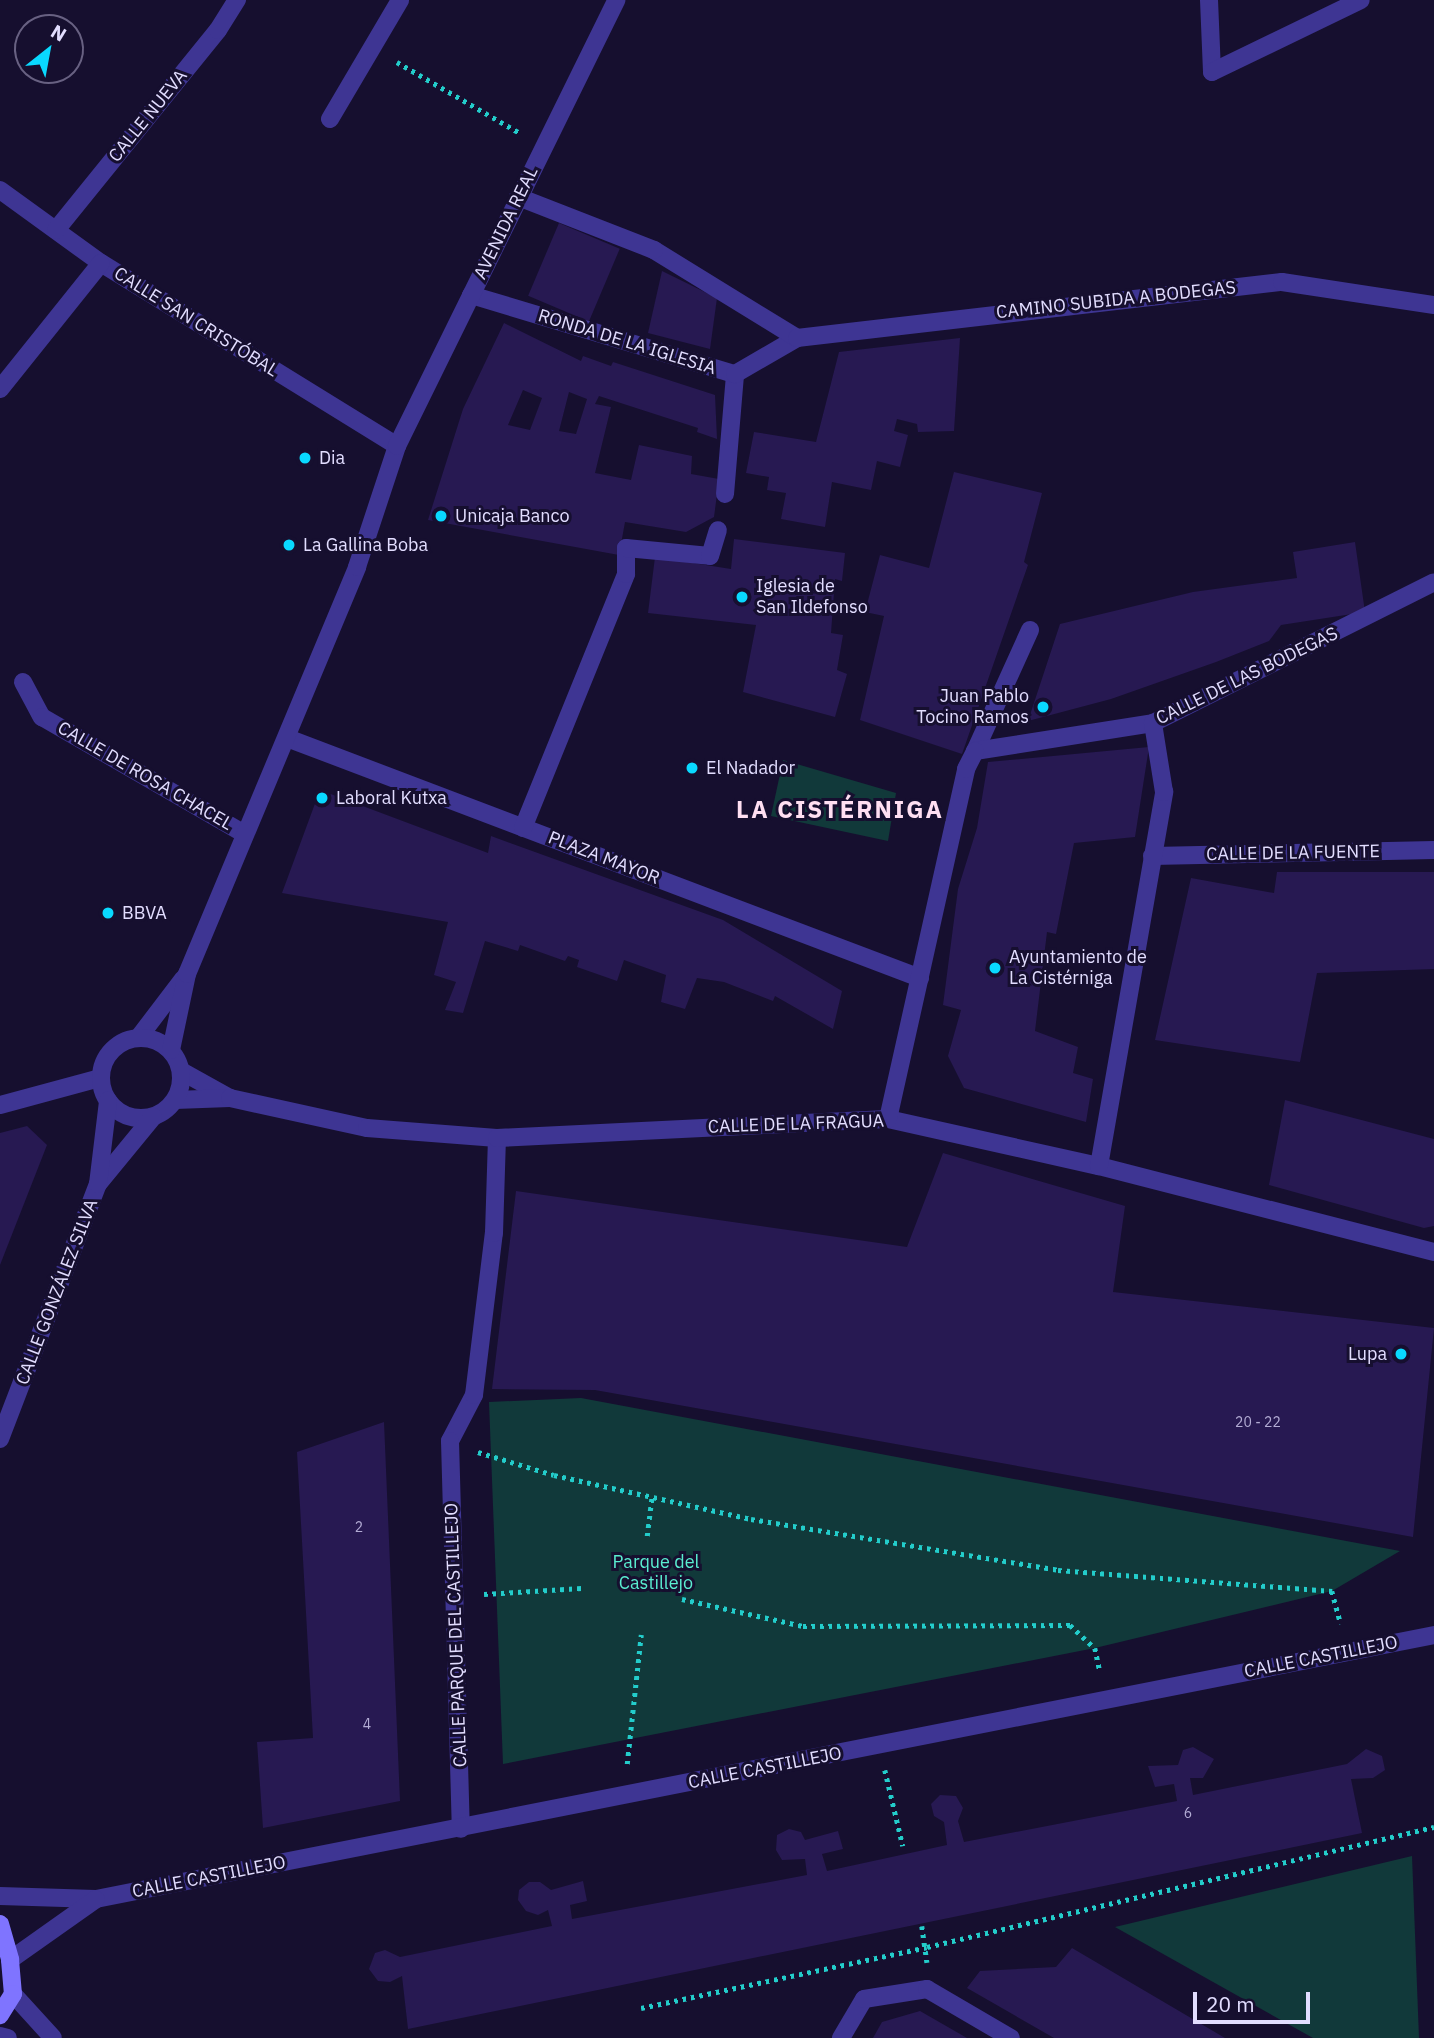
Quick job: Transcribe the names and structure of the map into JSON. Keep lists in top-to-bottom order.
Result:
{
  "streets": {
    "street": [
      "CALLE NUEVA",
      "AVENIDA REAL",
      "CAMINO SUBIDA A BODEGAS",
      "CALLE SAN CRISTÓBAL",
      "RONDA DE LA IGLESIA",
      "CALLE DE LAS BODEGAS",
      "CALLE DE ROSA CHACEL",
      "CALLE DE LA FUENTE",
      "PLAZA MAYOR",
      "CALLE DE LA FRAGUA",
      "CALLE GONZÁLEZ SILVA",
      "CALLE PARQUE DEL CASTILLEJO",
      "CALLE CASTILLEJO"
    ]
  },
  "crossings": [
    ["CALLE NUEVA", "CALLE SAN CRISTÓBAL"],
    ["AVENIDA REAL", "CALLE SAN CRISTÓBAL"],
    ["AVENIDA REAL", "RONDA DE LA IGLESIA"],
    ["CAMINO SUBIDA A BODEGAS", "RONDA DE LA IGLESIA"],
    ["CALLE DE LA FRAGUA", "CALLE GONZÁLEZ SILVA"],
    ["CALLE PARQUE DEL CASTILLEJO", "CALLE CASTILLEJO"]
  ],
  "districts": ["LA CISTÉRNIGA"],
  "parks": ["Parque del Castillejo"],
  "places": [
    "Dia",
    "Unicaja Banco",
    "La Gallina Boba",
    "Iglesia de San Ildefonso",
    "Juan Pablo Tocino Ramos",
    "El Nadador",
    "Laboral Kutxa",
    "BBVA",
    "Ayuntamiento de La Cistérniga",
    "Lupa"
  ],
  "house_numbers": [
    "20 - 22",
    "2",
    "4",
    "6"
  ],
  "scale_bar": "20 m",
  "north": "top right"
}
